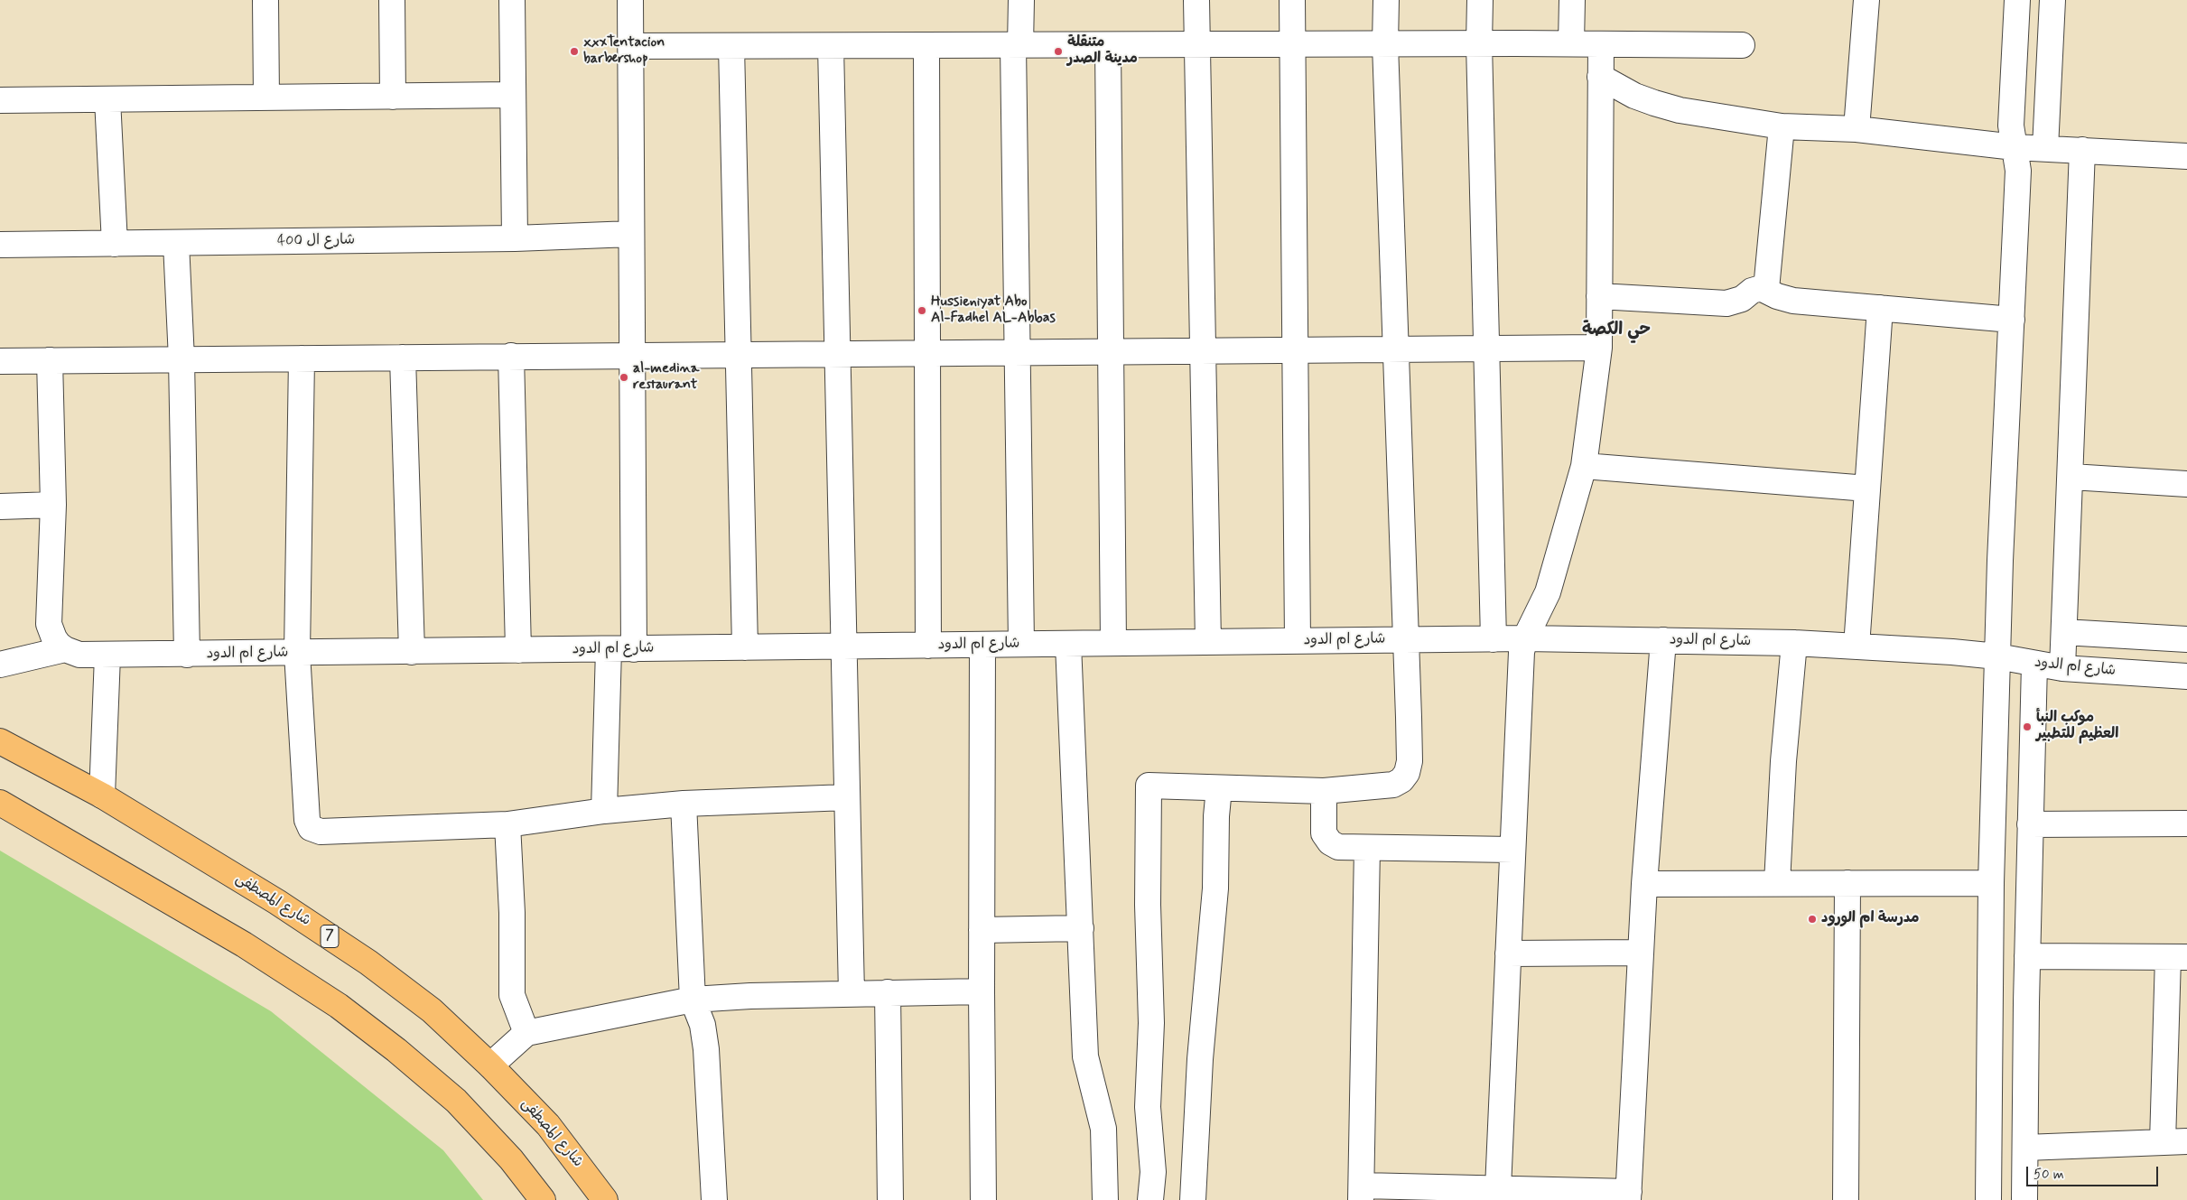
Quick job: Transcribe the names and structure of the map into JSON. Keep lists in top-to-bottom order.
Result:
{
  "streets": {
    "highway": ["شارع المصطفى", "7"],
    "street": ["شارع ال 400", "شارع ام الدود"]
  },
  "districts": ["حي الكصة"],
  "places": [
    "xxxTentacion barbershop",
    "متنقلة مدينة الصدر",
    "Hussieniyat Abo Al-Fadhel AL-Abbas",
    "al-medina restaurant",
    "موكب النبأ العظيم للتطبير",
    "مدرسة ام الورود"
  ],
  "scale_bar": "50 m"
}
